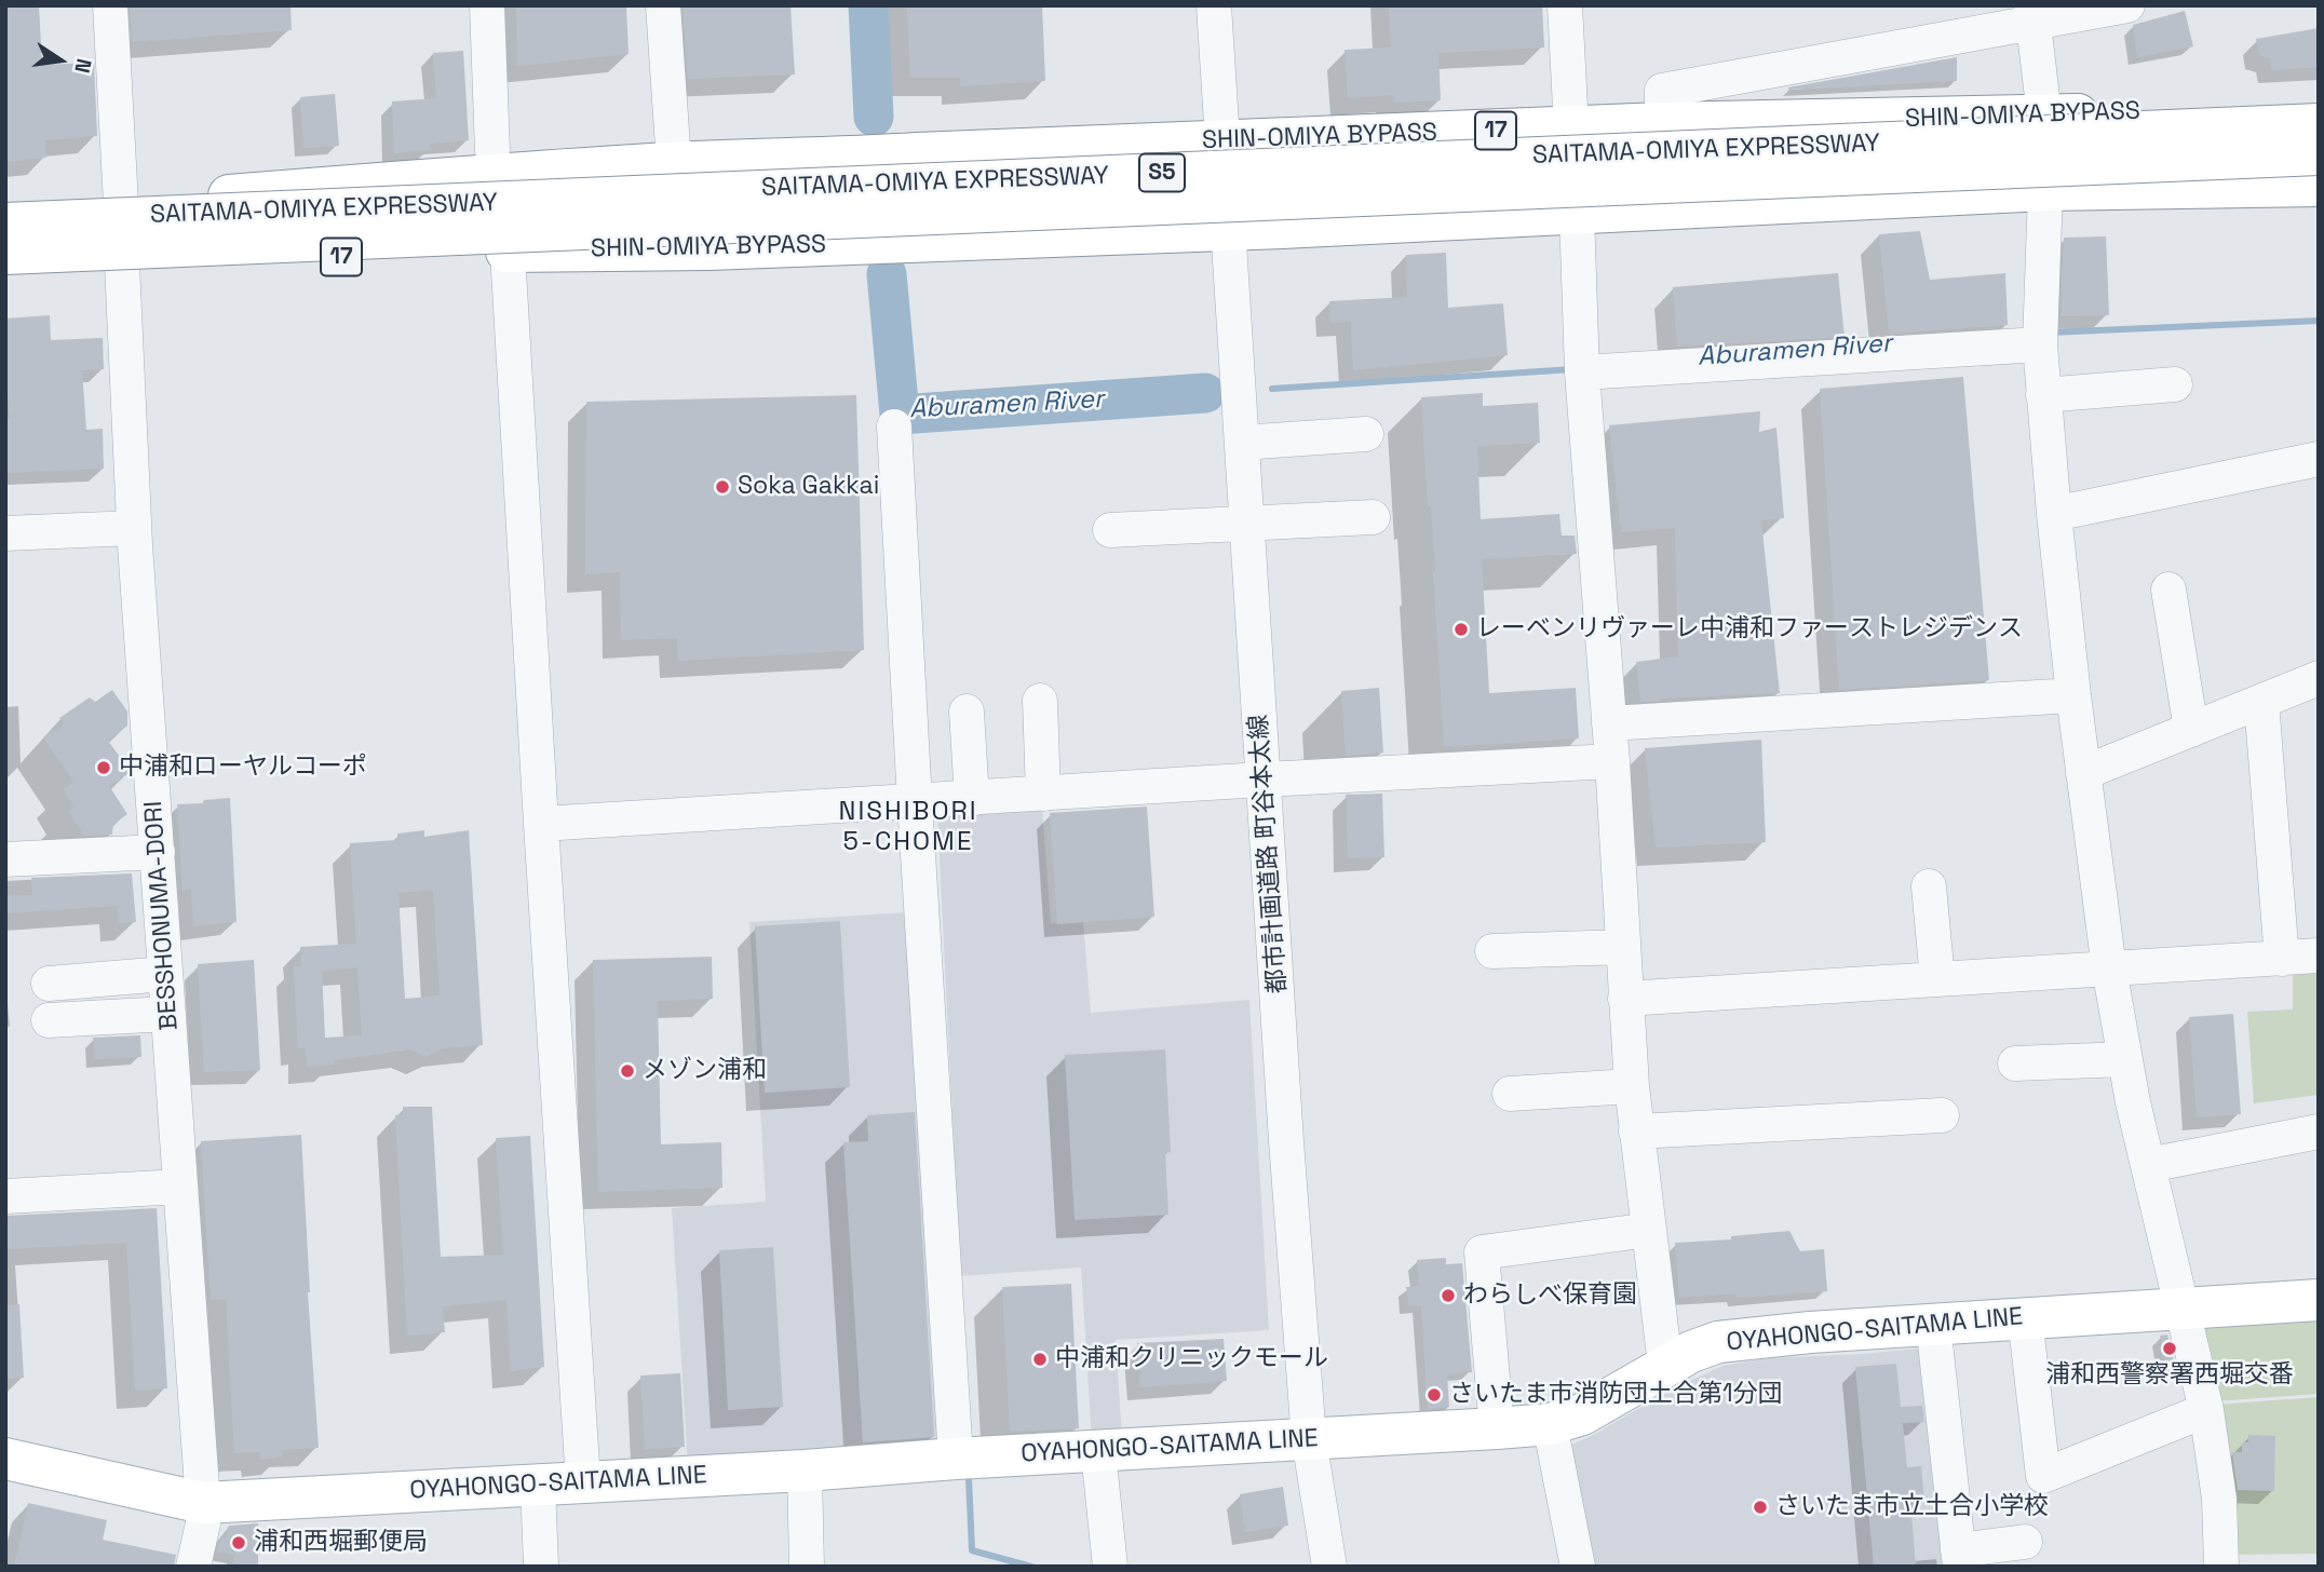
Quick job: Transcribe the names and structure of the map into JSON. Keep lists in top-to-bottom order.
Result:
{
  "streets": {
    "main road": [
      "SHIN-OMIYA BYPASS",
      "17",
      "SAITAMA-OMIYA EXPRESSWAY",
      "S5",
      "OYAHONGO-SAITAMA LINE"
    ],
    "street": ["都市計画道路 町谷本太線", "BESSHONUMA-DORI"]
  },
  "crossings": [
    ["SHIN-OMIYA BYPASS", "都市計画道路 町谷本太線"],
    ["SHIN-OMIYA BYPASS", "BESSHONUMA-DORI"],
    ["都市計画道路 町谷本太線", "OYAHONGO-SAITAMA LINE"],
    ["BESSHONUMA-DORI", "OYAHONGO-SAITAMA LINE"]
  ],
  "districts": ["NISHIBORI 5-CHOME"],
  "water": ["Aburamen River"],
  "places": [
    "Soka Gakkai",
    "レーベンリヴァーレ中浦和ファーストレジデンス",
    "中浦和ローヤルコーポ",
    "メゾン浦和",
    "わらしべ保育園",
    "浦和西警察署西堀交番",
    "中浦和クリニックモール",
    "さいたま市消防団土合第1分団",
    "さいたま市立土合小学校",
    "浦和西堀郵便局"
  ],
  "north": "right"
}
